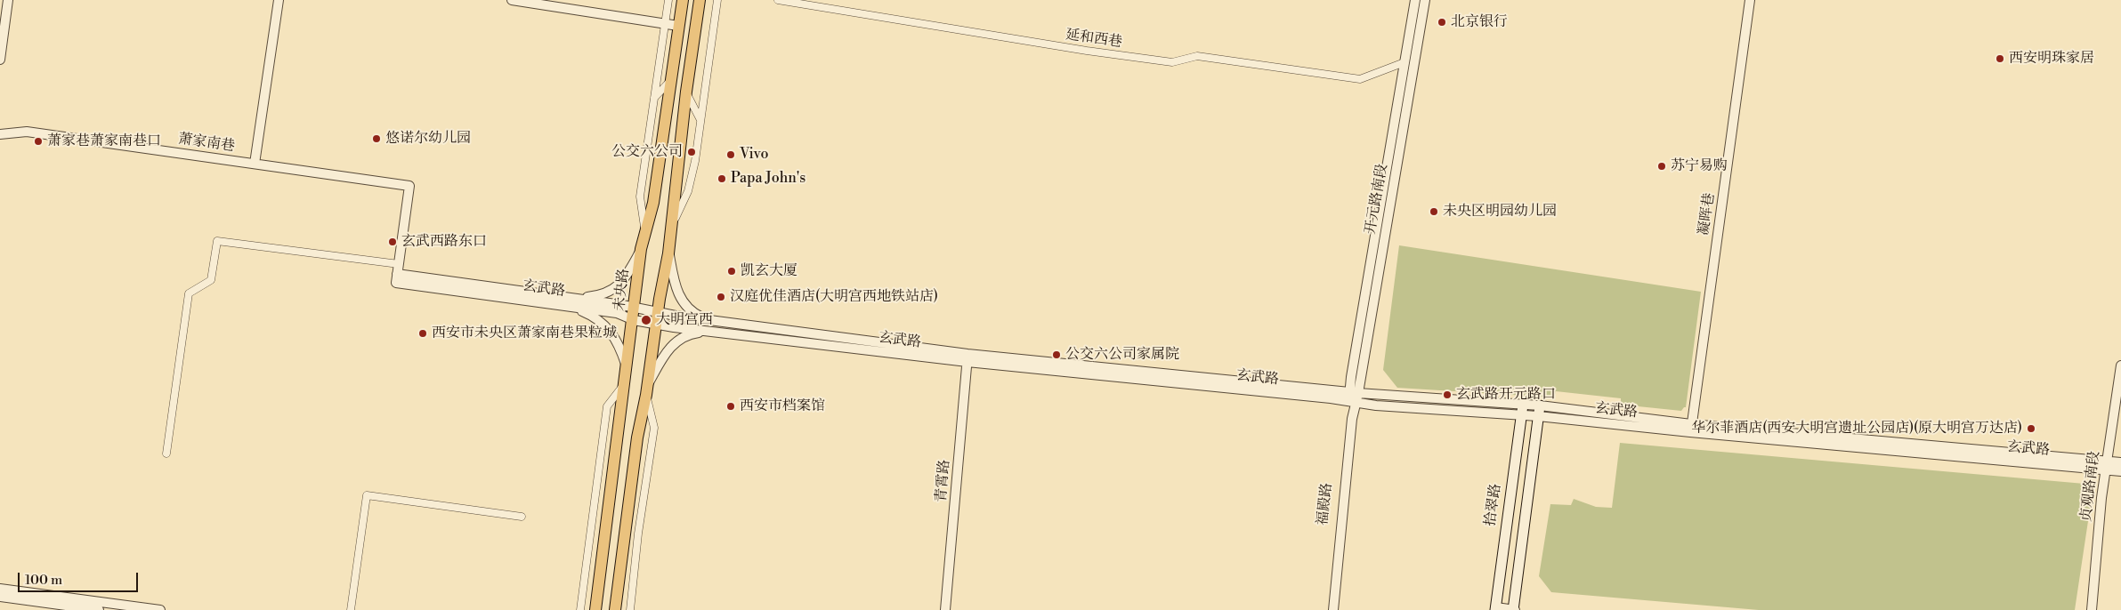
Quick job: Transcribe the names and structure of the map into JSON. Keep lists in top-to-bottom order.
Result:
{
  "streets": {
    "main road": ["未央路", "拾翠路"],
    "street": [
      "延和西巷",
      "萧家南巷",
      "开元路南段",
      "凝晖巷",
      "玄武路",
      "青霄路",
      "贞观路南段",
      "福殿路"
    ]
  },
  "crossings": [
    ["延和西巷", "开元路南段"],
    ["萧家南巷", "玄武路"],
    ["开元路南段", "玄武路"],
    ["开元路南段", "福殿路"],
    ["凝晖巷", "玄武路"],
    ["玄武路", "未央路"],
    ["玄武路", "青霄路"],
    ["玄武路", "贞观路南段"],
    ["玄武路", "福殿路"],
    ["玄武路", "拾翠路"]
  ],
  "places": [
    "北京银行",
    "西安明珠家居",
    "悠诺尔幼儿园",
    "萧家巷萧家南巷口",
    "公交六公司",
    "Vivo",
    "苏宁易购",
    "Papa John's",
    "未央区明园幼儿园",
    "玄武西路东口",
    "凯玄大厦",
    "汉庭优佳酒店(大明宫西地铁站店)",
    "大明宫西",
    "西安市未央区萧家南巷果粒城",
    "公交六公司家属院",
    "玄武路开元路口",
    "西安市档案馆",
    "华尔菲酒店(西安大明宫遗址公园店)(原大明宫万达店)"
  ],
  "scale_bar": "100 m"
}
